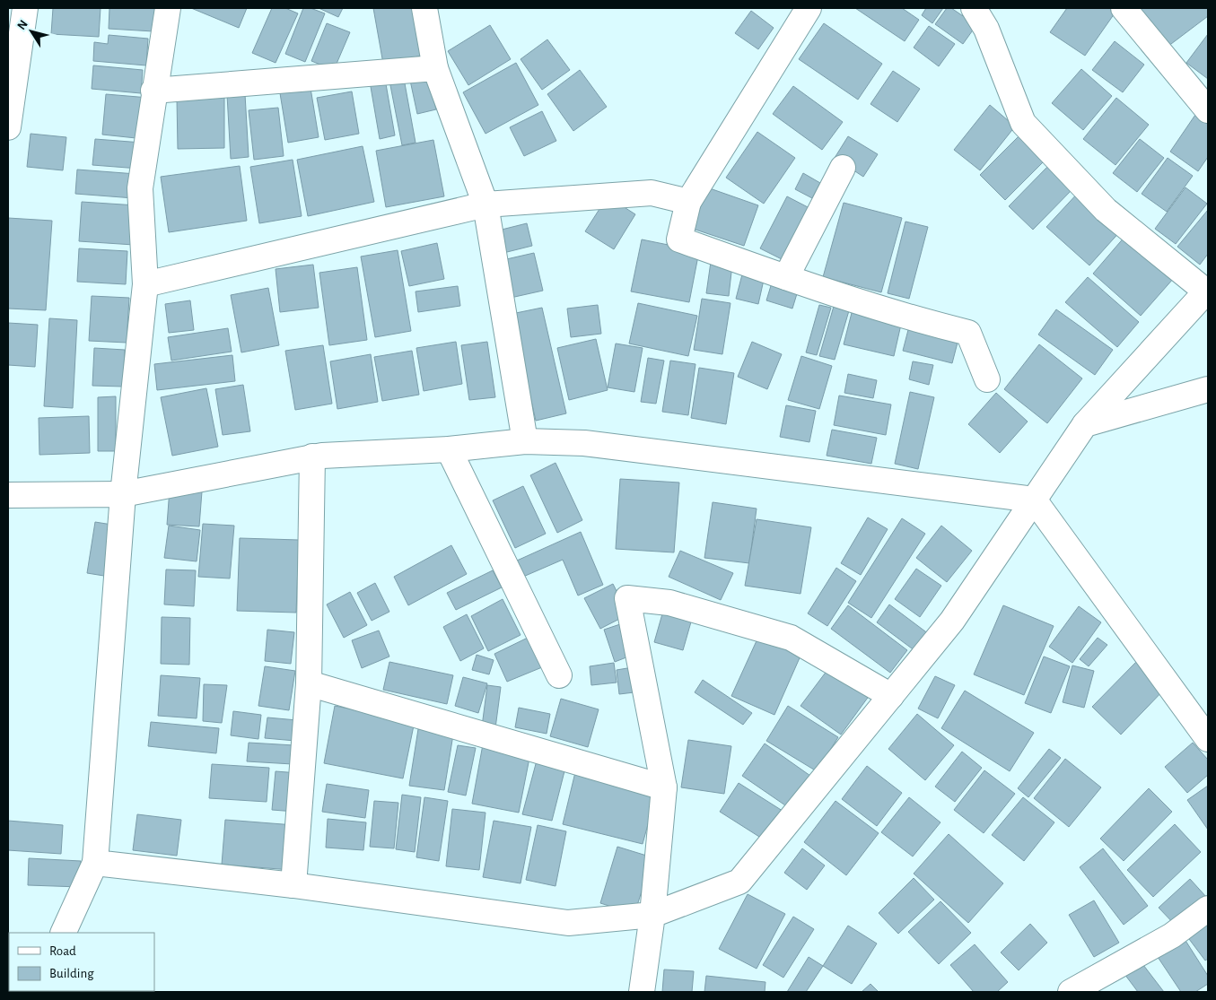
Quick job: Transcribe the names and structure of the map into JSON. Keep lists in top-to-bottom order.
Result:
{
  "legend": ["Road", "Building"],
  "north": "top left"
}
